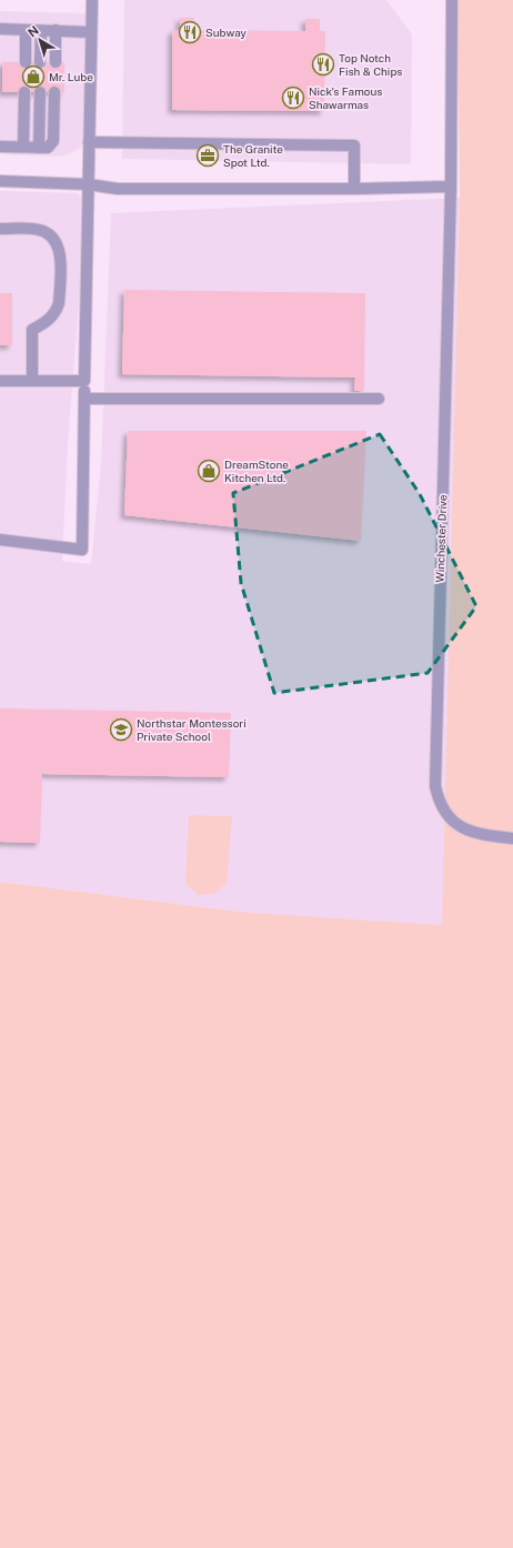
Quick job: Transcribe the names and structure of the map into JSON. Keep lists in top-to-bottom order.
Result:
{
  "streets": {
    "street": ["Winchester Drive"]
  },
  "places": {
    "restaurant": ["Subway", "Top Notch Fish & Chips", "Nick's Famous Shawarmas"],
    "shop": ["Mr. Lube", "DreamStone Kitchen Ltd."],
    "office": ["The Granite Spot Ltd."],
    "school or university": ["Northstar Montessori Private School"]
  },
  "north": "top left"
}
